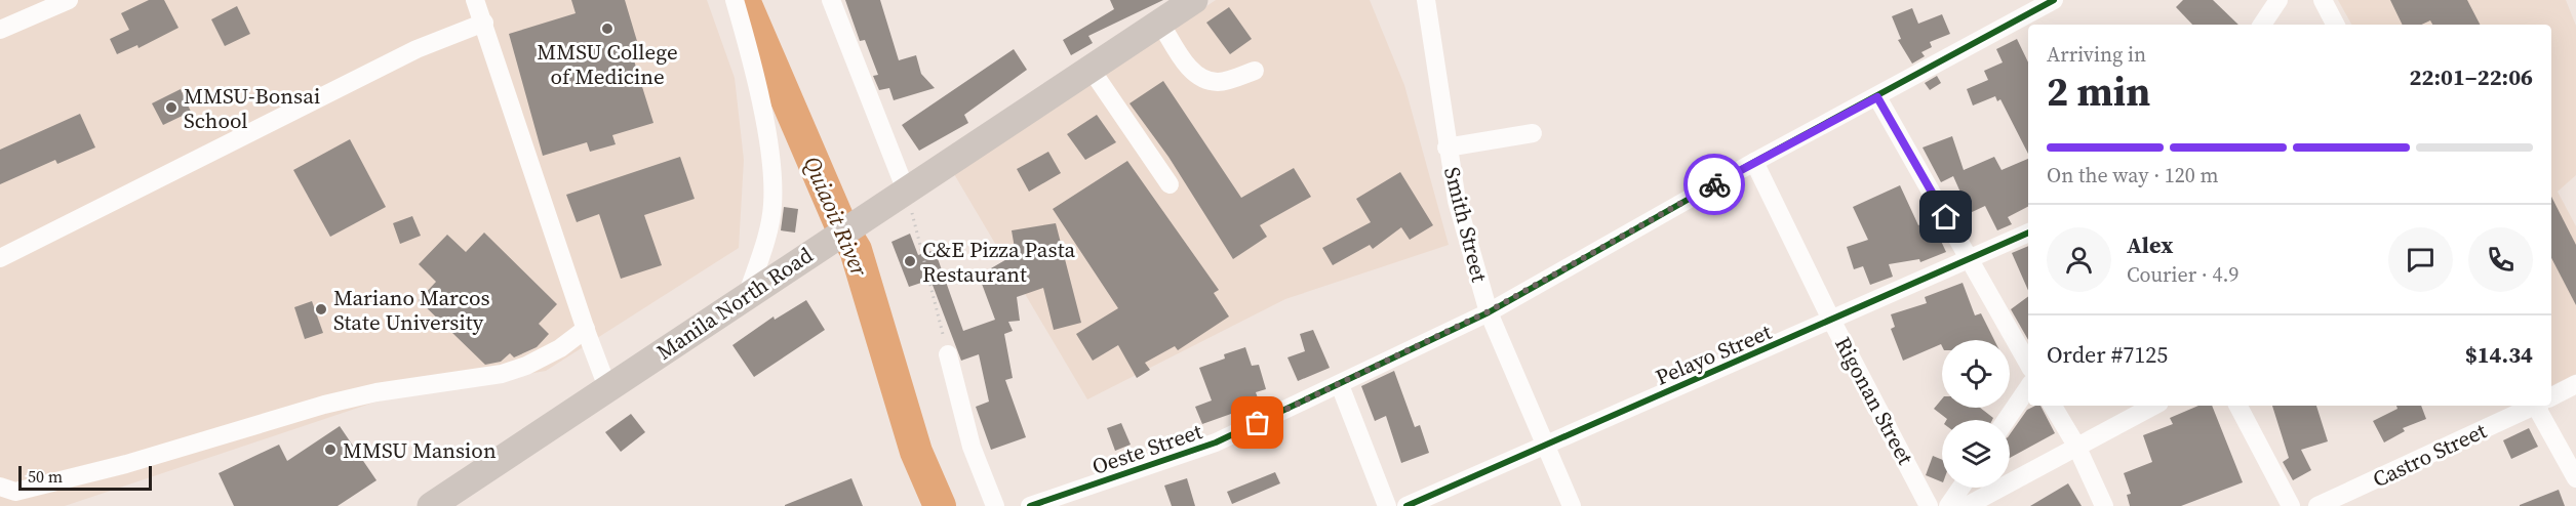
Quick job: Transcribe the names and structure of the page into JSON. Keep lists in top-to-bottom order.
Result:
{
  "streets": {
    "highway": ["Manila North Road"],
    "street": [
      "Smith Street",
      "Pelayo Street",
      "Rigonan Street",
      "Oeste Street",
      "Castro Street"
    ]
  },
  "crossings": [
    ["Smith Street", "Pelayo Street"],
    ["Smith Street", "Oeste Street"],
    ["Pelayo Street", "Rigonan Street"],
    ["Rigonan Street", "Oeste Street"]
  ],
  "water": ["Quiaoit River"],
  "places": [
    "MMSU College of Medicine",
    "MMSU-Bonsai School",
    "C&E Pizza Pasta Restaurant",
    "Mariano Marcos State University",
    "MMSU Mansion"
  ],
  "scale_bar": "50 m",
  "page": {
    "heading": ["2 min", "Arriving in", "22:01–22:06"],
    "panel": [
      "Alex",
      "Courier · 4.9",
      "Order #7125",
      "$14.34"
    ],
    "bar": "On the way · 120 m",
    "scale": "50 m"
  }
}
